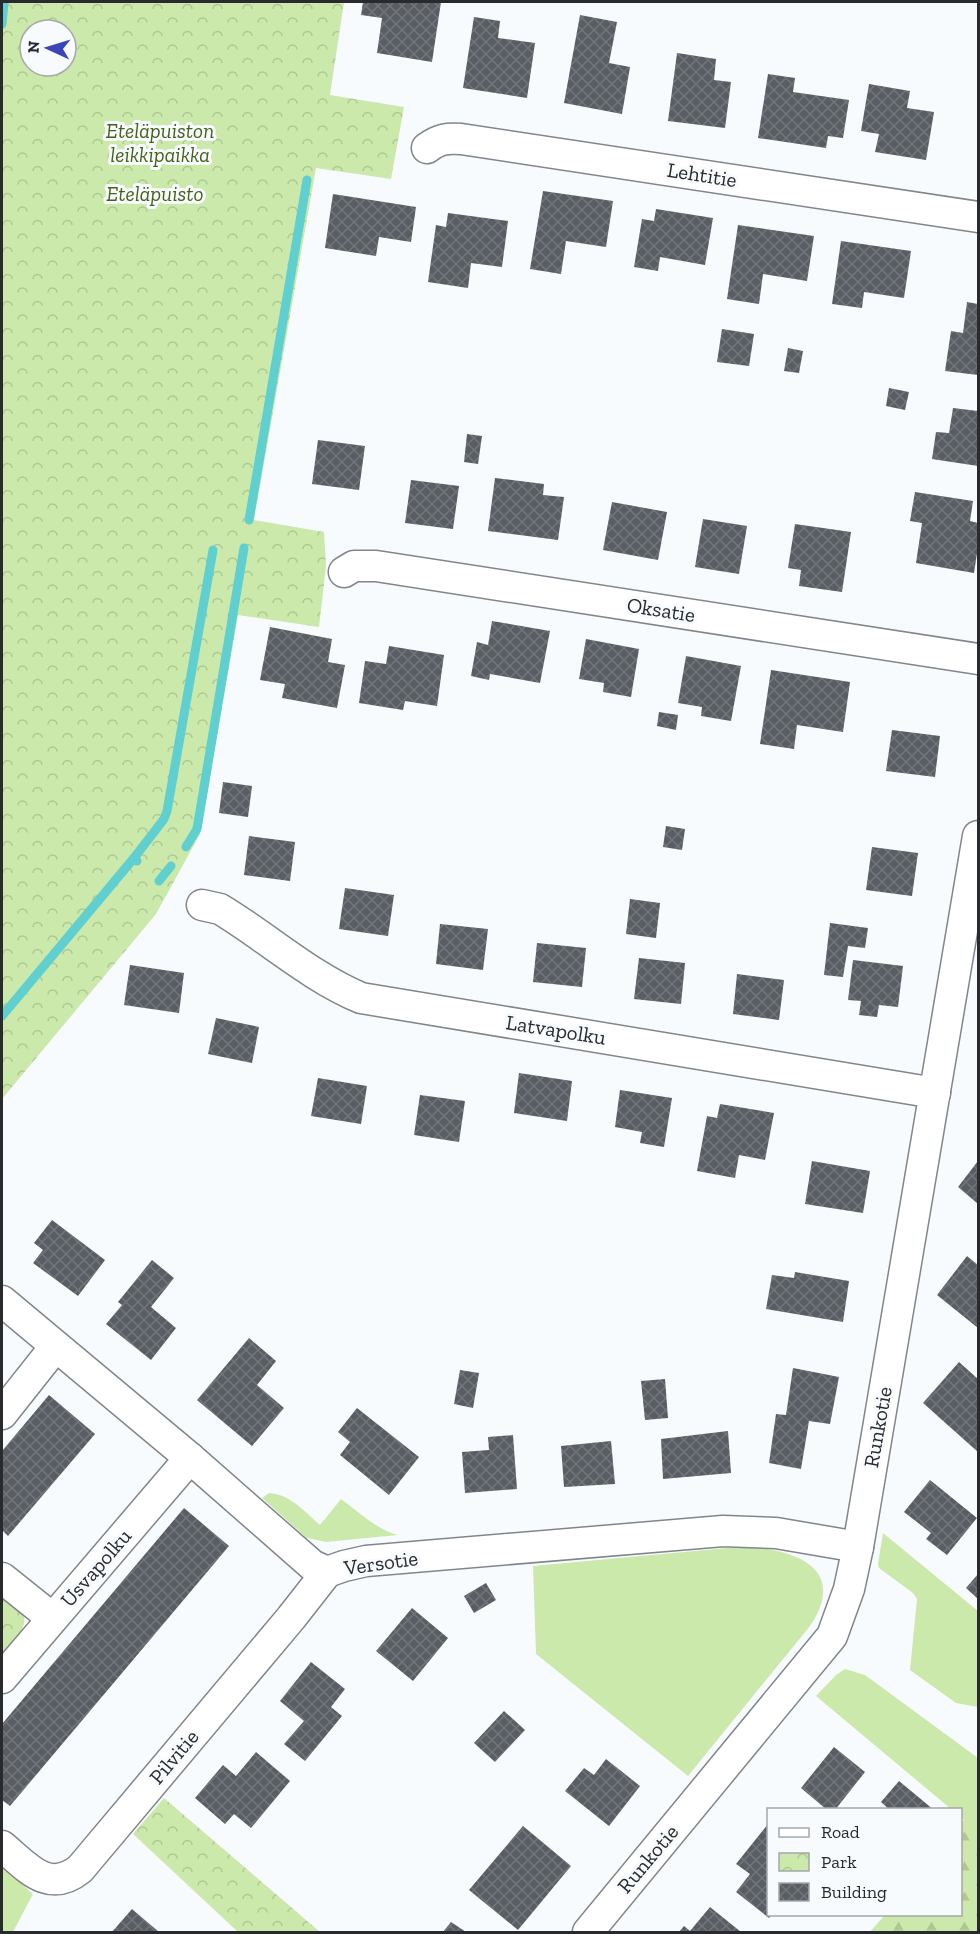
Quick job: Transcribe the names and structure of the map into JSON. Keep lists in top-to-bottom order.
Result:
{
  "streets": {
    "street": [
      "Lehtitie",
      "Oksatie",
      "Latvapolku",
      "Runkotie",
      "Versotie",
      "Usvapolku",
      "Pilvitie"
    ]
  },
  "crossings": [
    ["Latvapolku", "Runkotie"],
    ["Runkotie", "Versotie"],
    ["Versotie", "Usvapolku"],
    ["Versotie", "Pilvitie"]
  ],
  "parks": ["Eteläpuiston leikkipaikka", "Eteläpuisto"],
  "legend": ["Road", "Park", "Building"],
  "north": "left"
}
